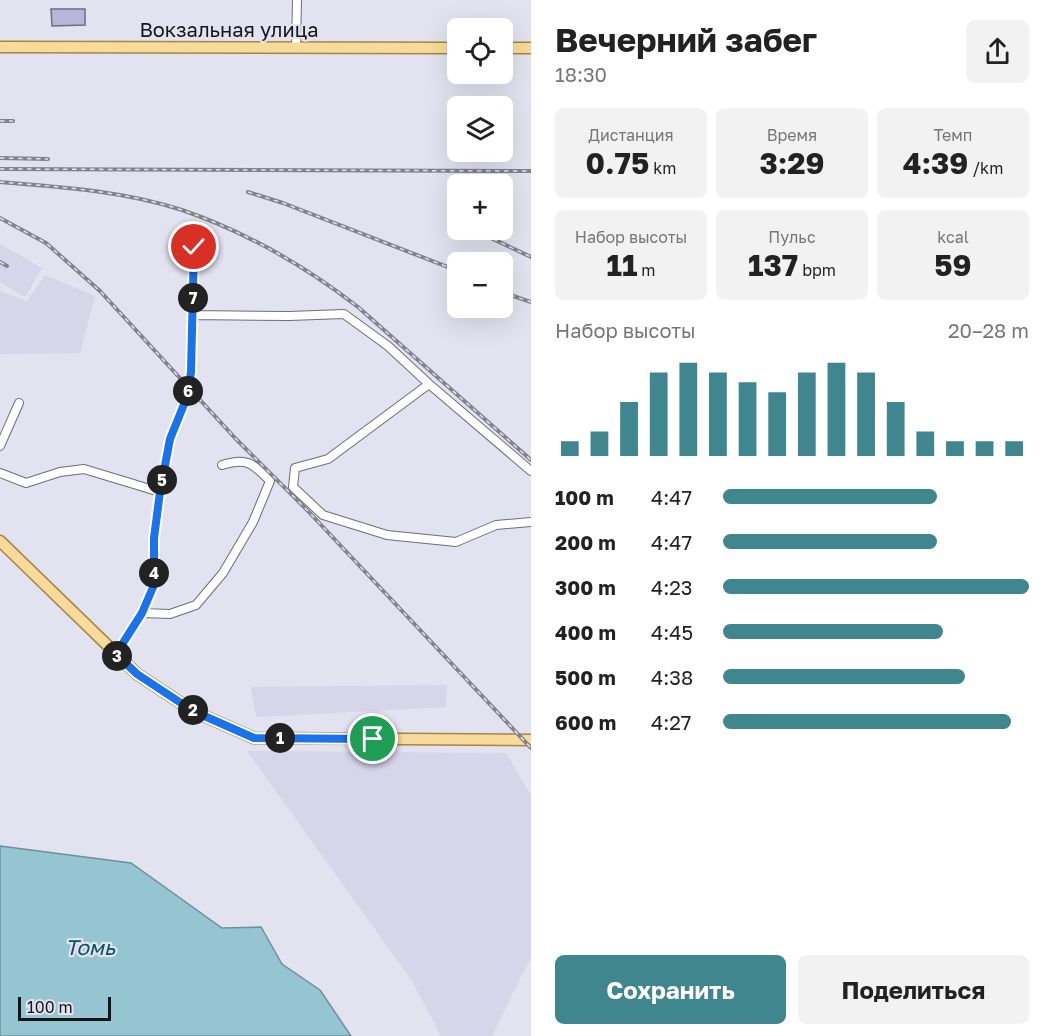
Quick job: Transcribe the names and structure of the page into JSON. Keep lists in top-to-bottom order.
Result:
{
  "streets": {
    "main road": ["Вокзальная улица"]
  },
  "water": ["Томь"],
  "scale_bar": "100 m",
  "page": {
    "heading": ["Вечерний забег", "18:30"],
    "map_buttons": ["+", "−"],
    "stats": [
      ["Дистанция", "0.75 km"],
      ["Время", "3:29"],
      ["Темп", "4:39 /km"],
      ["Набор высоты", "11 m"],
      ["Пульс", "137 bpm"],
      ["kcal", "59"]
    ],
    "pins": [
      "7",
      "6",
      "5",
      "4",
      "3",
      "2",
      "1"
    ],
    "chart": ["Набор высоты", "20–28 m"],
    "list": [
      {
        "name": "100 m",
        "note": "4:47"
      },
      {
        "name": "200 m",
        "note": "4:47"
      },
      {
        "name": "300 m",
        "note": "4:23"
      },
      {
        "name": "400 m",
        "note": "4:45"
      },
      {
        "name": "500 m",
        "note": "4:38"
      },
      {
        "name": "600 m",
        "note": "4:27"
      }
    ],
    "buttons": ["Сохранить", "Поделиться"],
    "scale": "100 m"
  }
}
